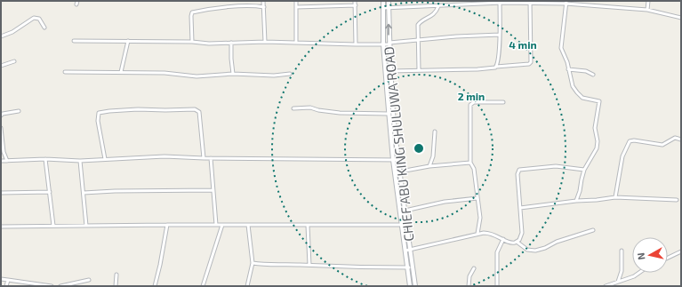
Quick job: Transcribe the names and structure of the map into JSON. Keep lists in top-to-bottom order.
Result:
{
  "streets": {
    "street": ["CHIEF ABU KING SHULUWA ROAD"]
  },
  "north": "left",
  "rings": ["4 min", "2 min"]
}
